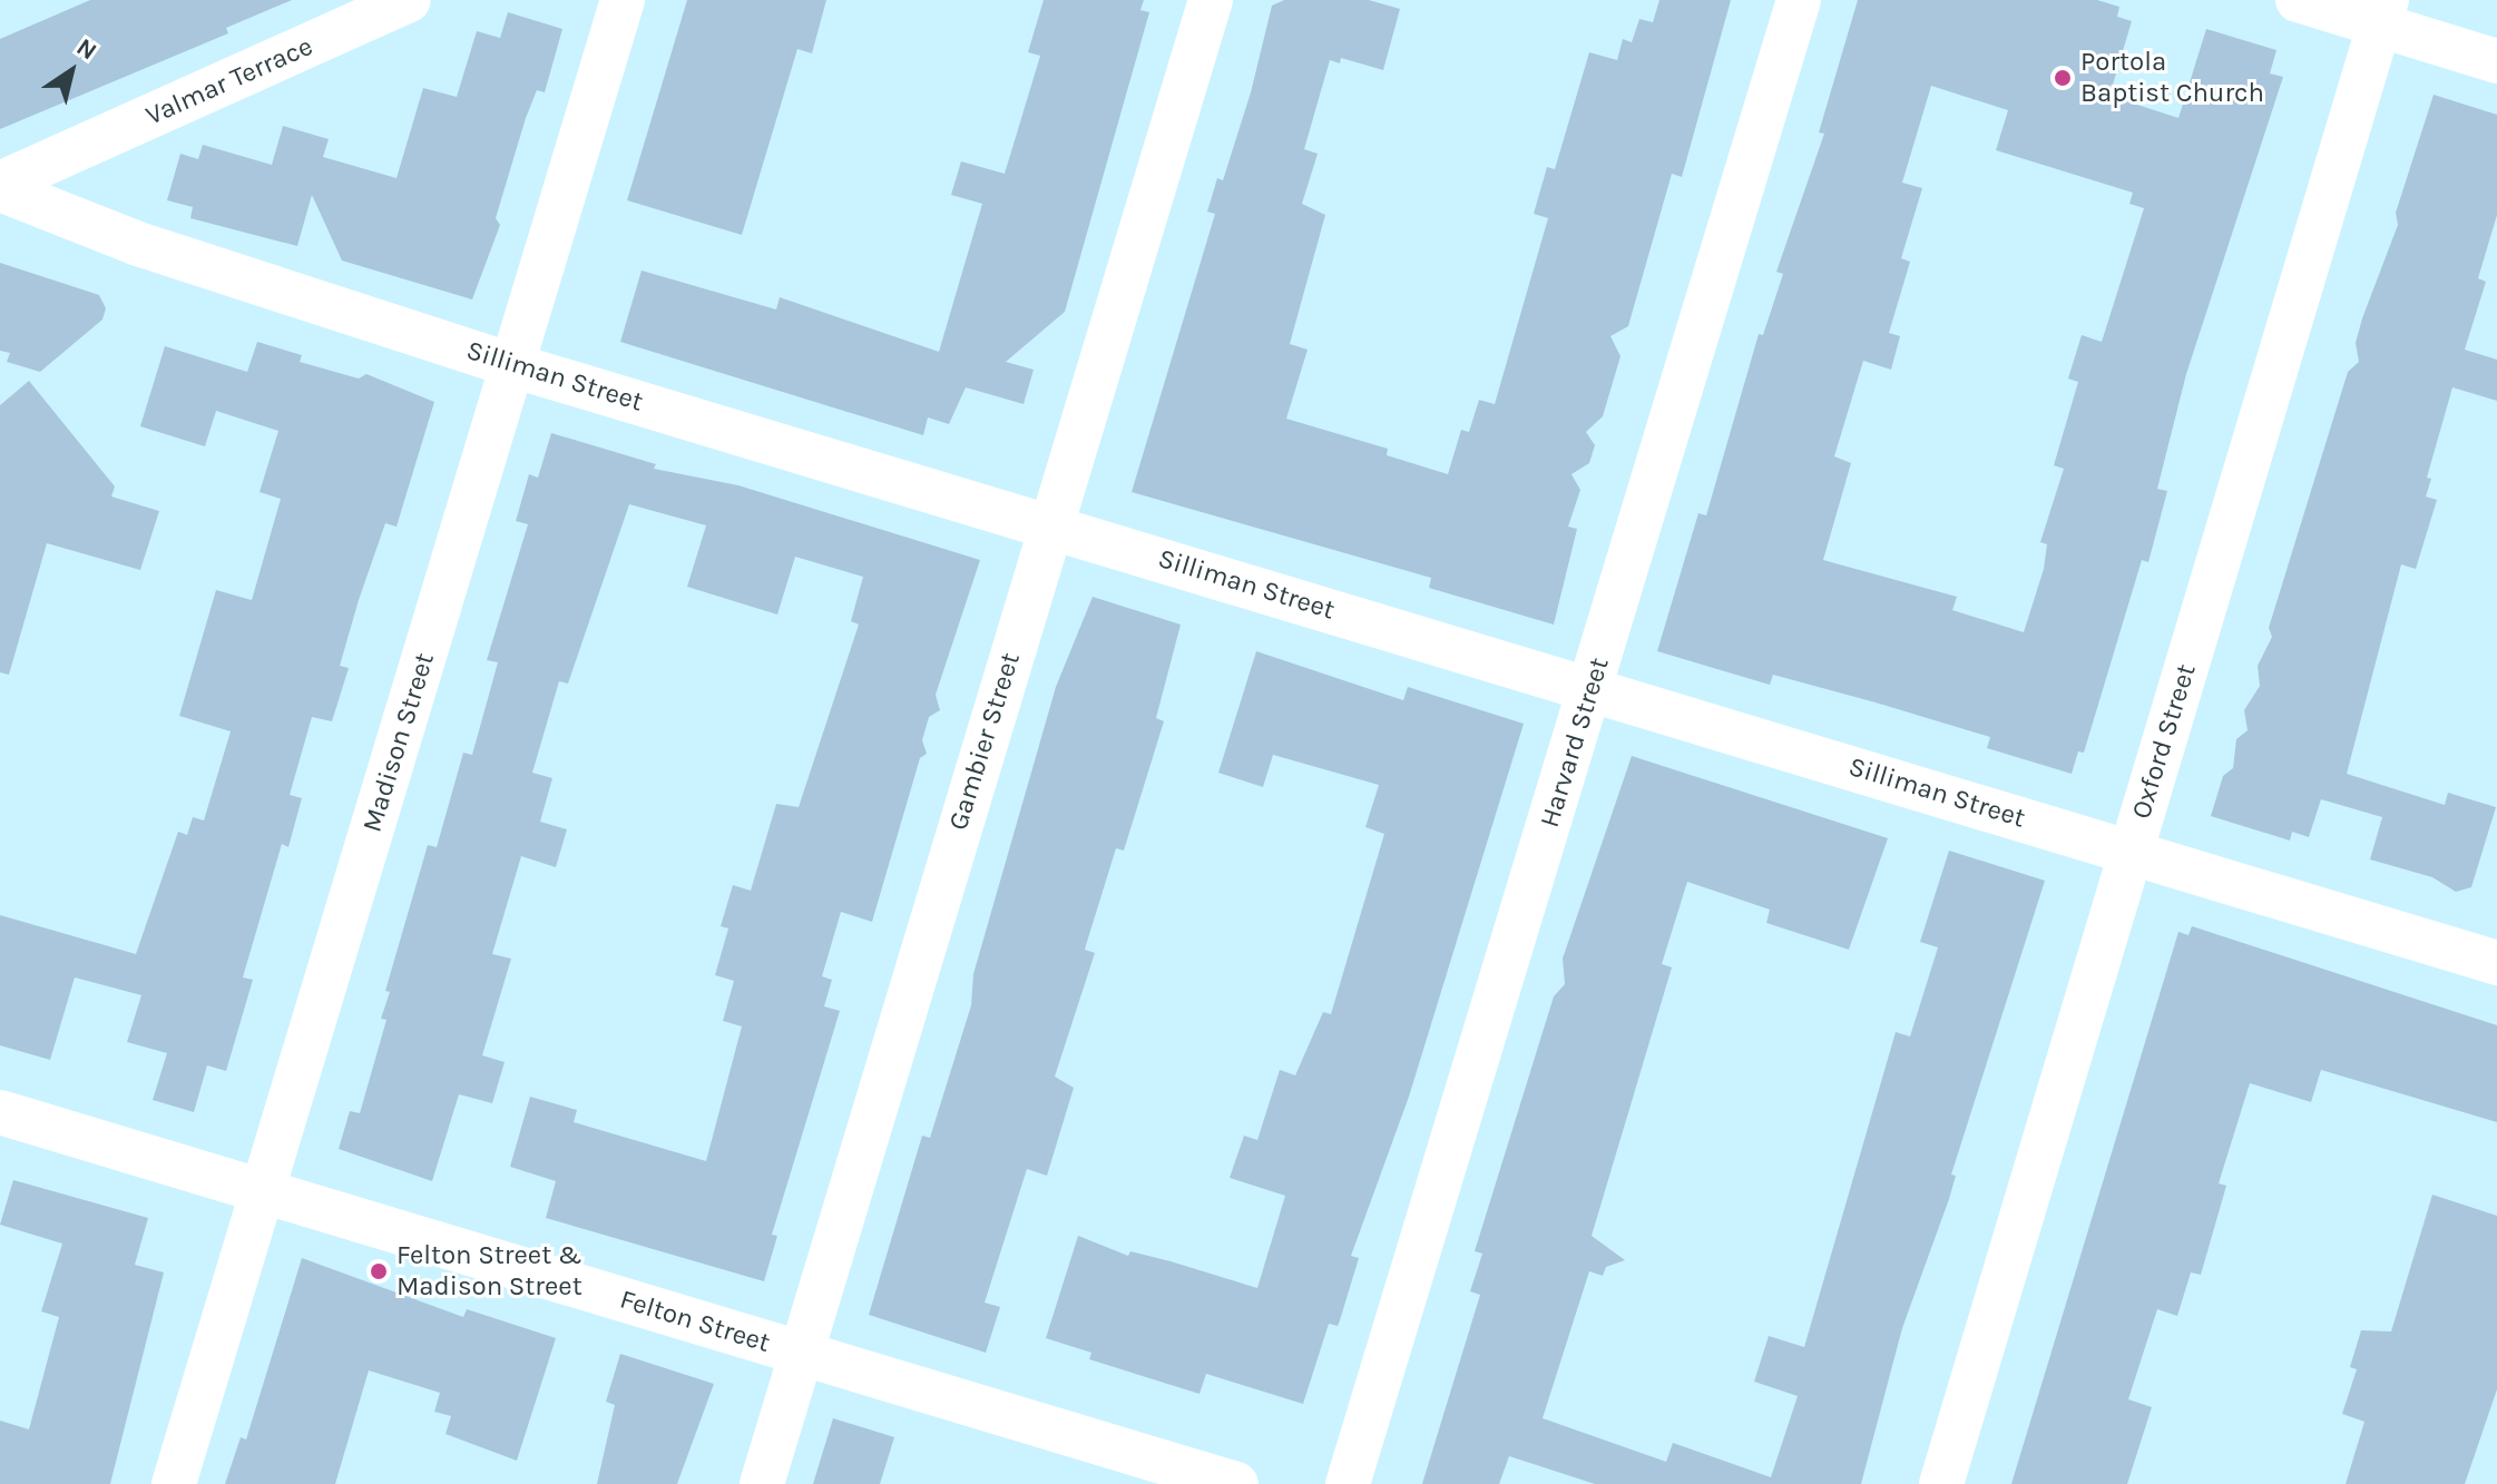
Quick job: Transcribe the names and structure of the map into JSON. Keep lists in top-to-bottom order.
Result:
{
  "streets": {
    "street": [
      "Valmar Terrace",
      "Silliman Street",
      "Gambier Street",
      "Oxford Street",
      "Madison Street",
      "Harvard Street",
      "Felton Street"
    ]
  },
  "crossings": [
    ["Valmar Terrace", "Silliman Street"],
    ["Silliman Street", "Gambier Street"],
    ["Silliman Street", "Oxford Street"],
    ["Silliman Street", "Madison Street"],
    ["Silliman Street", "Harvard Street"],
    ["Gambier Street", "Felton Street"],
    ["Madison Street", "Felton Street"]
  ],
  "places": ["Portola Baptist Church", "Felton Street & Madison Street"],
  "north": "top right"
}
